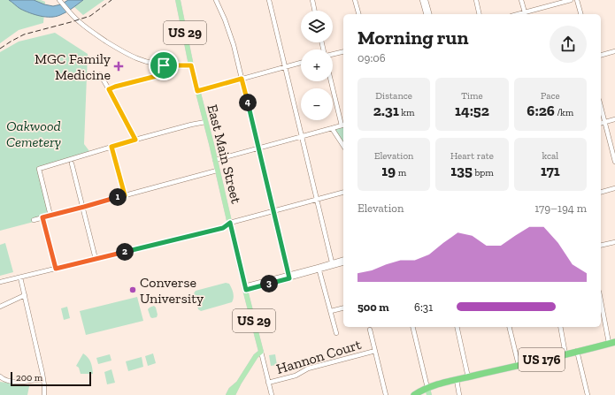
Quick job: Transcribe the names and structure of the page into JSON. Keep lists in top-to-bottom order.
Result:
{
  "streets": {
    "highway": ["US 176"],
    "main road": ["US 29", "East Main Street"],
    "street": ["Hannon Court"]
  },
  "crossings": [
    ["US 29", "East Main Street"],
    ["East Main Street", "Hannon Court"]
  ],
  "parks": ["Oakwood Cemetery"],
  "places": {
    "health": ["MGC Family Medicine"],
    "other": ["Converse University"]
  },
  "scale_bar": "200 m",
  "page": {
    "map_buttons": ["+", "−"],
    "heading": ["Morning run", "09:06"],
    "stats": [
      ["Distance", "2.31 km"],
      ["Time", "14:52"],
      ["Pace", "6:26 /km"],
      ["Elevation", "19 m"],
      ["Heart rate", "135 bpm"],
      ["kcal", "171"]
    ],
    "pins": [
      "4",
      "1",
      "2",
      "3"
    ],
    "chart": ["Elevation", "179–194 m"],
    "list": [
      {
        "name": "500 m",
        "note": "6:31"
      }
    ],
    "scale": "200 m"
  }
}
